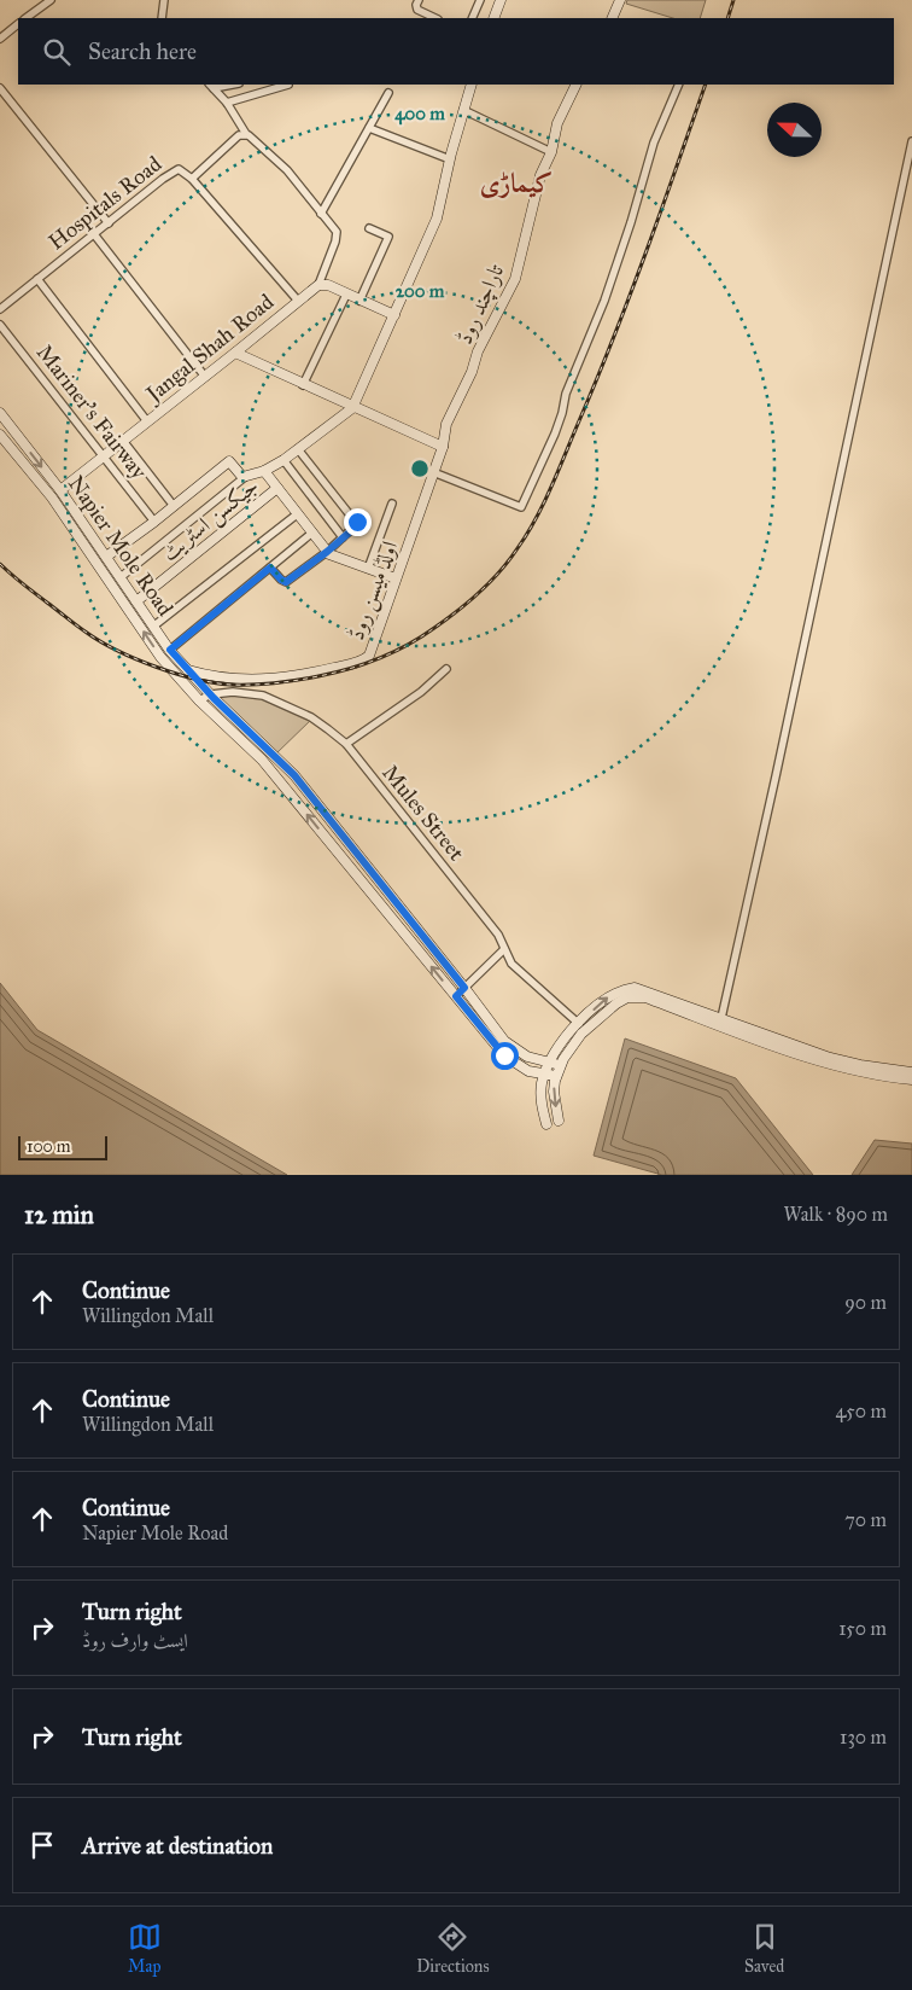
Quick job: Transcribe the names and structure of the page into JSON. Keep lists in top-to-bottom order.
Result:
{
  "streets": {
    "main road": [
      "تاراچند روڈ",
      "Jangal Shah Road",
      "جیکسن اسٹریٹ",
      "Napier Mole Road",
      "اولڈ میسن روڈ"
    ],
    "street": ["Hospitals Road", "Mariner's Fairway", "Mules Street"]
  },
  "crossings": [
    ["Hospitals Road", "Jangal Shah Road"],
    ["تاراچند روڈ", "اولڈ میسن روڈ"],
    ["Jangal Shah Road", "Mariner's Fairway"],
    ["Jangal Shah Road", "Napier Mole Road"],
    ["جیکسن اسٹریٹ", "Napier Mole Road"],
    ["Napier Mole Road", "اولڈ میسن روڈ"],
    ["Napier Mole Road", "Mules Street"]
  ],
  "districts": ["کیماڑی"],
  "scale_bar": "100 m",
  "north": "left",
  "page": {
    "search": "Search here",
    "scale": "100 m",
    "heading": ["12 min", "Walk · 890 m"],
    "list": [
      ["Continue", "Willingdon Mall", "90 m"],
      ["Continue", "Willingdon Mall", "450 m"],
      ["Continue", "Napier Mole Road", "70 m"],
      ["Turn right", "ایسٹ وارف روڈ", "150 m"],
      ["Turn right", "130 m"],
      "Arrive at destination"
    ],
    "nav": ["Map", "Directions", "Saved"]
  },
  "rings": ["400 m", "200 m"]
}
